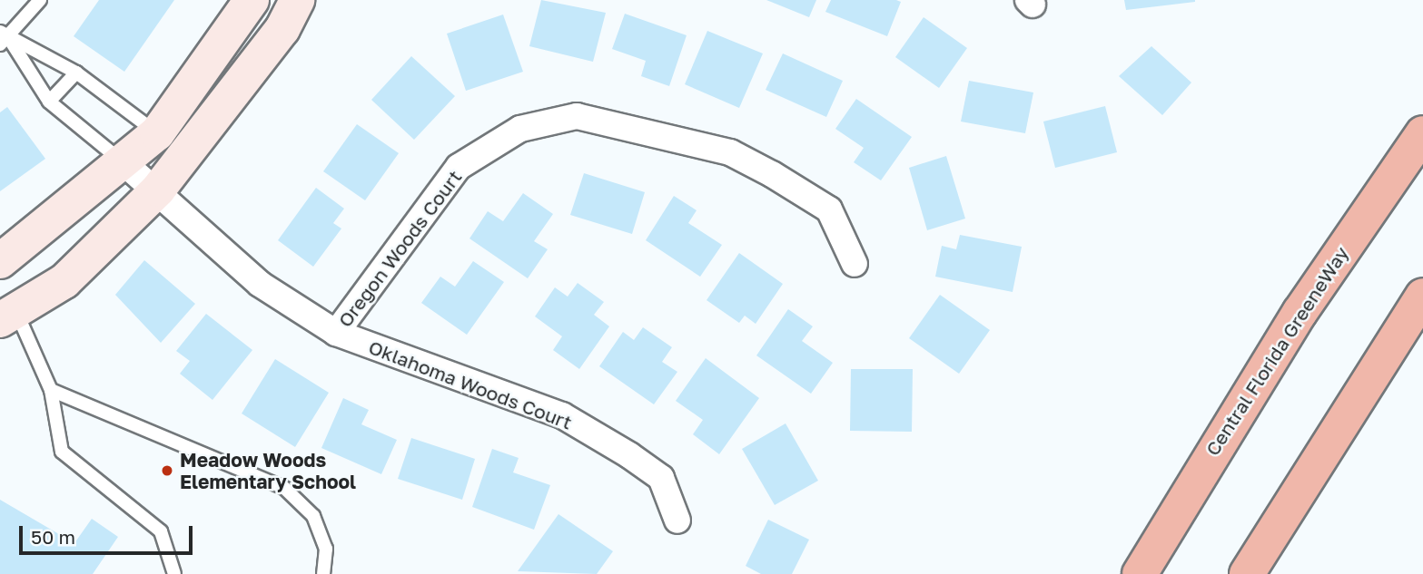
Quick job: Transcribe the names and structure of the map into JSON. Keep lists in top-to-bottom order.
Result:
{
  "streets": {
    "highway": ["Central Florida GreeneWay"],
    "street": ["Oregon Woods Court", "Oklahoma Woods Court"]
  },
  "crossings": [
    ["Oregon Woods Court", "Oklahoma Woods Court"]
  ],
  "places": ["Meadow Woods Elementary School"],
  "scale_bar": "50 m"
}
